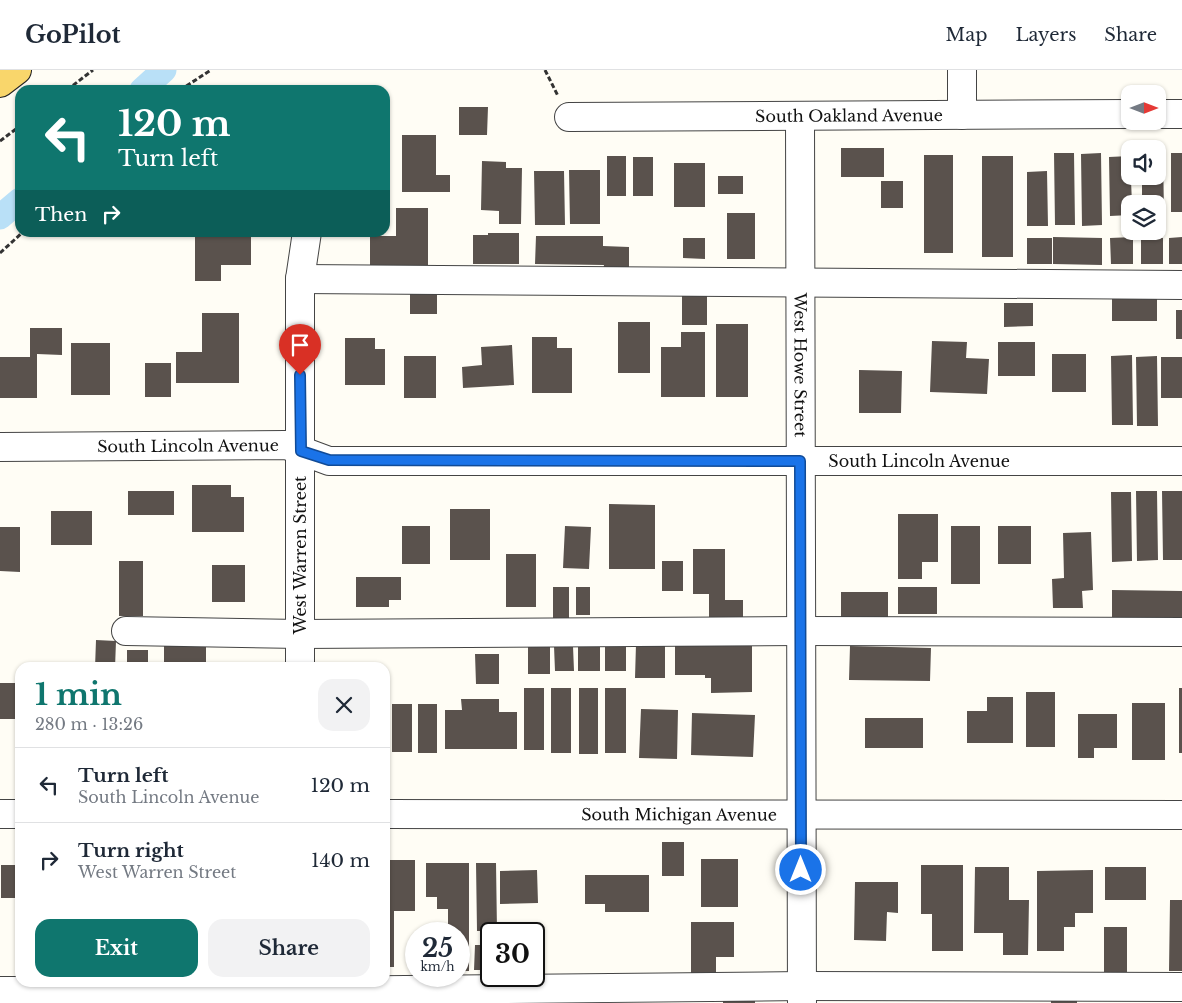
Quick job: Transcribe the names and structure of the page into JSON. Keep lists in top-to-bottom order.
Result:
{
  "streets": {
    "street": [
      "South Oakland Avenue",
      "West Howe Street",
      "South Lincoln Avenue",
      "West Warren Street",
      "South Michigan Avenue"
    ]
  },
  "crossings": [
    ["South Oakland Avenue", "West Howe Street"],
    ["West Howe Street", "South Lincoln Avenue"],
    ["West Howe Street", "South Michigan Avenue"],
    ["South Lincoln Avenue", "West Warren Street"]
  ],
  "north": "right",
  "page": {
    "header": "GoPilot",
    "nav": ["Map", "Layers", "Share"],
    "turn": ["120 m", "Turn left"],
    "then": "Then",
    "heading": ["1 min", "280 m · 13:26"],
    "list": [
      {
        "name": "Turn left",
        "note": "South Lincoln Avenue",
        "value": "120 m"
      },
      {
        "name": "Turn right",
        "note": "West Warren Street",
        "value": "140 m"
      }
    ],
    "buttons": ["Exit", "Share"],
    "speed": "25 km/h",
    "limit": "30"
  }
}
